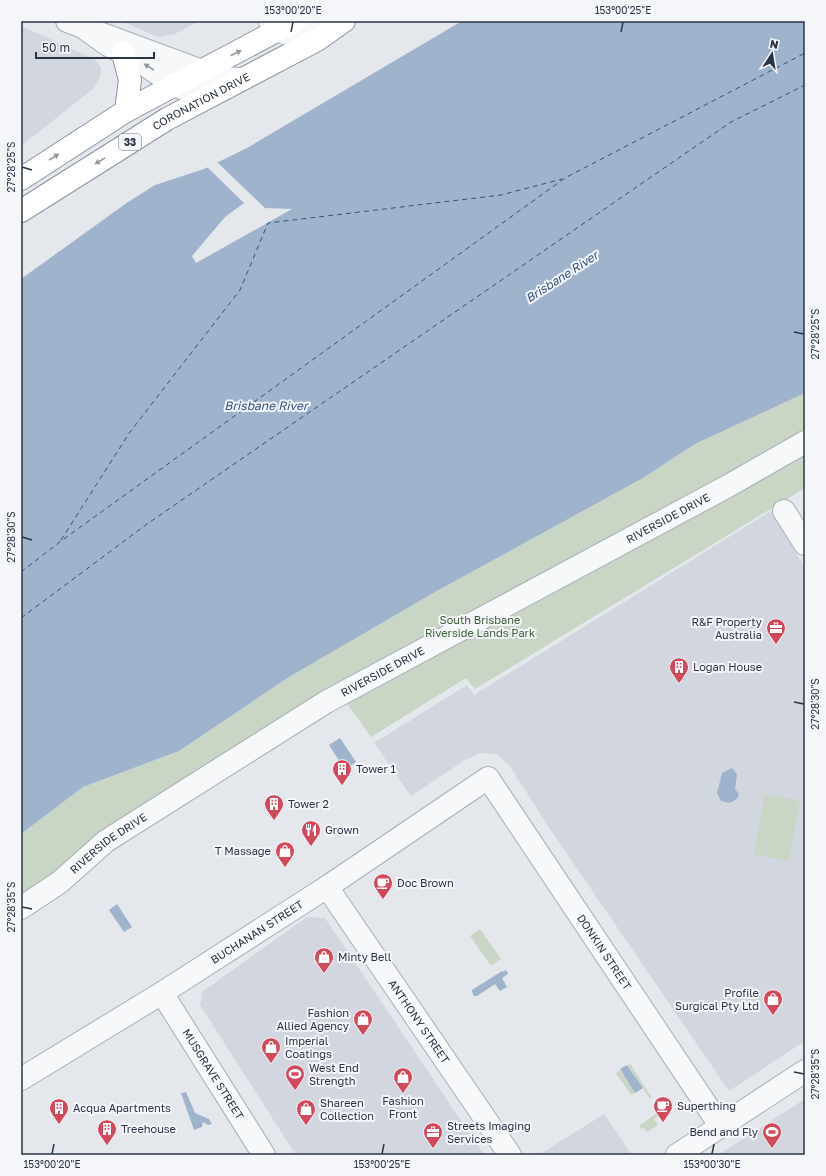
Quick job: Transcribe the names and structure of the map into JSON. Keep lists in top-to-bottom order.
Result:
{
  "streets": {
    "highway": ["CORONATION DRIVE", "33"],
    "street": [
      "RIVERSIDE DRIVE",
      "BUCHANAN STREET",
      "DONKIN STREET",
      "ANTHONY STREET",
      "MUSGRAVE STREET"
    ]
  },
  "crossings": [
    ["BUCHANAN STREET", "DONKIN STREET"],
    ["BUCHANAN STREET", "ANTHONY STREET"],
    ["BUCHANAN STREET", "MUSGRAVE STREET"]
  ],
  "water": ["Brisbane River"],
  "parks": ["South Brisbane Riverside Lands Park"],
  "places": {
    "office": ["R&F Property Australia", "Streets Imaging Services"],
    "building": [
      "Logan House",
      "Tower 1",
      "Tower 2",
      "Acqua Apartments",
      "Treehouse"
    ],
    "restaurant": ["Grown"],
    "shop": [
      "T Massage",
      "Minty Bell",
      "Profile Surgical Pty Ltd",
      "Fashion Allied Agency",
      "Imperial Coatings",
      "Fashion Front",
      "Shareen Collection"
    ],
    "cafe": ["Doc Brown", "Superthing"],
    "sports": ["West End Strength", "Bend and Fly"]
  },
  "scale_bar": "50 m",
  "north": "top",
  "coordinates": [
    "153°00'20\"E",
    "153°00'25\"E",
    "27°28'25\"S",
    "27°28'30\"S",
    "27°28'35\"S",
    "153°00'30\"E"
  ]
}
